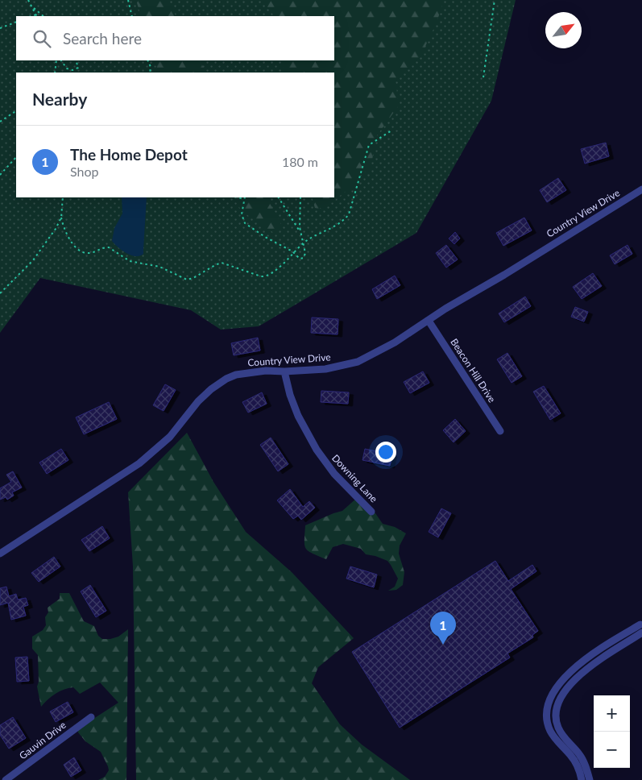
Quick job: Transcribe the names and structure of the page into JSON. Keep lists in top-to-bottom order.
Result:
{
  "streets": {
    "street": [
      "Country View Drive",
      "Beacon Hill Drive",
      "Downing Lane",
      "Gauvin Drive"
    ]
  },
  "crossings": [
    ["Country View Drive", "Beacon Hill Drive"],
    ["Country View Drive", "Downing Lane"]
  ],
  "north": "top right",
  "page": {
    "search": "Search here",
    "heading": "Nearby",
    "list": [
      {
        "mark": "1",
        "name": "The Home Depot",
        "note": "Shop",
        "value": "180 m"
      }
    ],
    "pins": "1",
    "map_buttons": ["+", "−"]
  }
}
